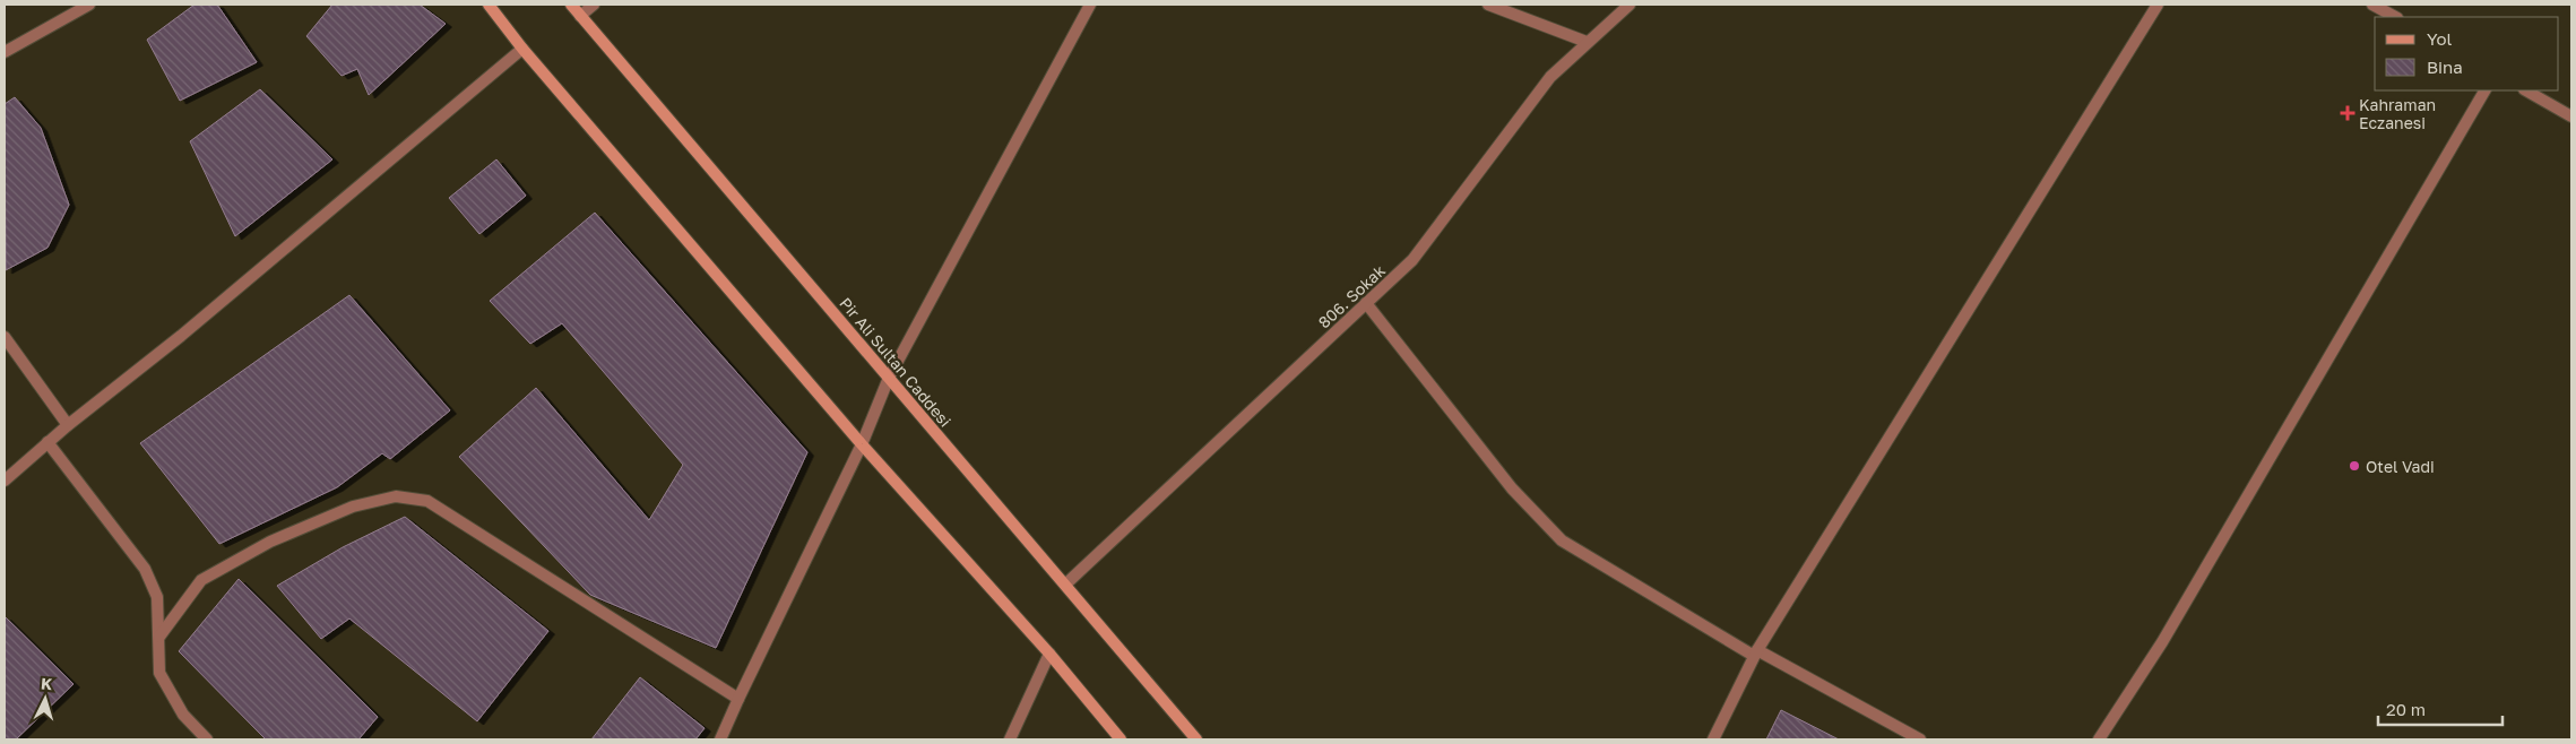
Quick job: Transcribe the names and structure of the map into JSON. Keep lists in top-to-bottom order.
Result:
{
  "streets": {
    "main road": ["Pir Ali Sultan Caddesi"],
    "street": ["806. Sokak"]
  },
  "crossings": [
    ["806. Sokak", "Pir Ali Sultan Caddesi"]
  ],
  "places": {
    "health": ["Kahraman Eczanesi"],
    "other": ["Otel Vadi"]
  },
  "legend": ["Yol", "Bina"],
  "scale_bar": "20 m",
  "north": "top"
}
